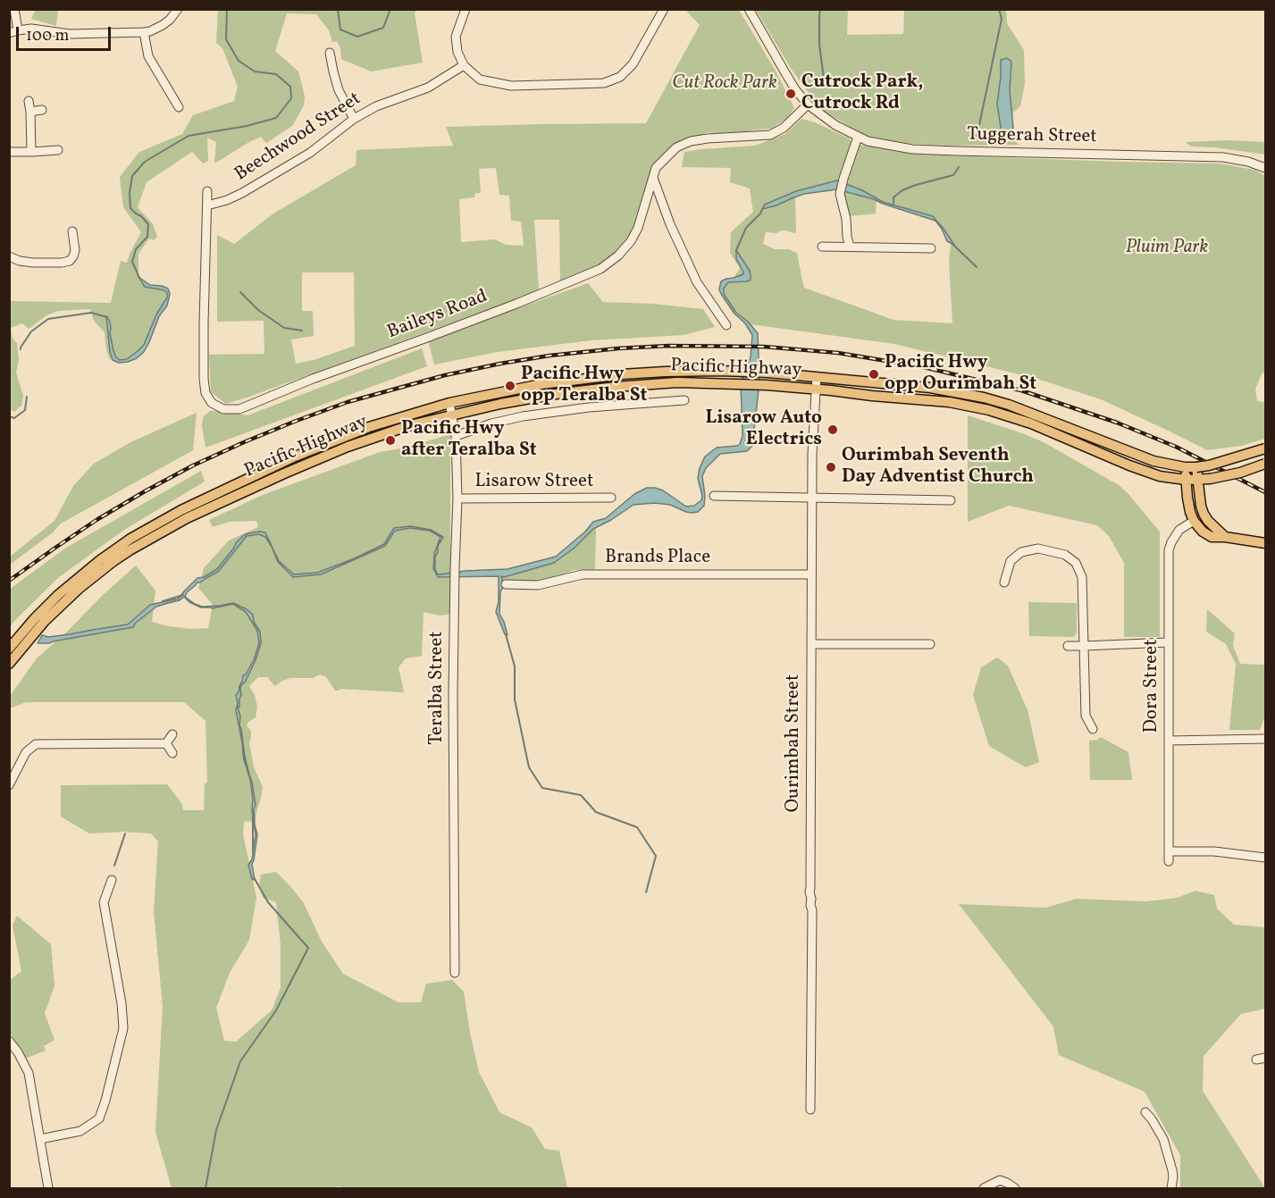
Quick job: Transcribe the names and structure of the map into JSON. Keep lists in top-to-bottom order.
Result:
{
  "streets": {
    "main road": ["Pacific Highway"],
    "street": [
      "Tuggerah Street",
      "Beechwood Street",
      "Baileys Road",
      "Lisarow Street",
      "Brands Place",
      "Dora Street",
      "Teralba Street",
      "Ourimbah Street"
    ]
  },
  "crossings": [
    ["Tuggerah Street", "Baileys Road"],
    ["Beechwood Street", "Baileys Road"],
    ["Pacific Highway", "Teralba Street"],
    ["Pacific Highway", "Ourimbah Street"],
    ["Lisarow Street", "Teralba Street"],
    ["Brands Place", "Ourimbah Street"]
  ],
  "parks": ["Cut Rock Park", "Pluim Park"],
  "places": [
    "Cutrock Park, Cutrock Rd",
    "Pacific Hwy opp Ourimbah St",
    "Pacific Hwy opp Teralba St",
    "Lisarow Auto Electrics",
    "Pacific Hwy after Teralba St",
    "Ourimbah Seventh Day Adventist Church"
  ],
  "scale_bar": "100 m"
}
